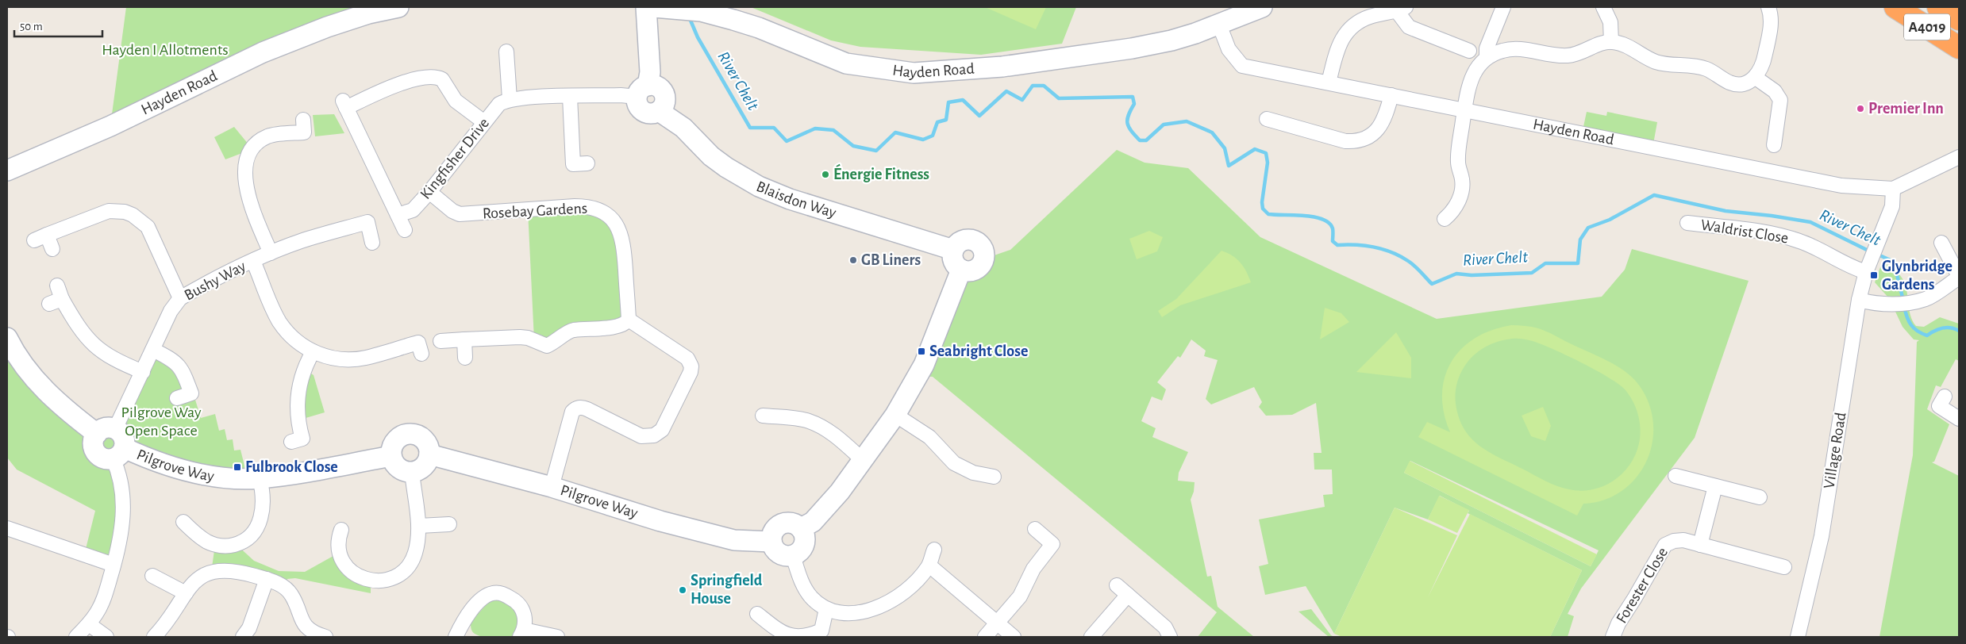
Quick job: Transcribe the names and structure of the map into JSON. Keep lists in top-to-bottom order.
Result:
{
  "streets": {
    "highway": ["A4019"],
    "street": [
      "Hayden Road",
      "Kingfisher Drive",
      "Blaisdon Way",
      "Rosebay Gardens",
      "Waldrist Close",
      "Bushy Way",
      "Village Road",
      "Pilgrove Way",
      "Forester Close"
    ]
  },
  "crossings": [
    ["Hayden Road", "Village Road"],
    ["Kingfisher Drive", "Rosebay Gardens"],
    ["Waldrist Close", "Village Road"],
    ["Bushy Way", "Pilgrove Way"]
  ],
  "water": ["River Chelt"],
  "parks": ["Hayden I Allotments", "Pilgrove Way Open Space"],
  "places": {
    "other": [
      "Premier Inn",
      "Énergie Fitness",
      "GB Liners",
      "Springfield House"
    ],
    "transit": ["Glynbridge Gardens", "Seabright Close", "Fulbrook Close"]
  },
  "scale_bar": "50 m"
}
